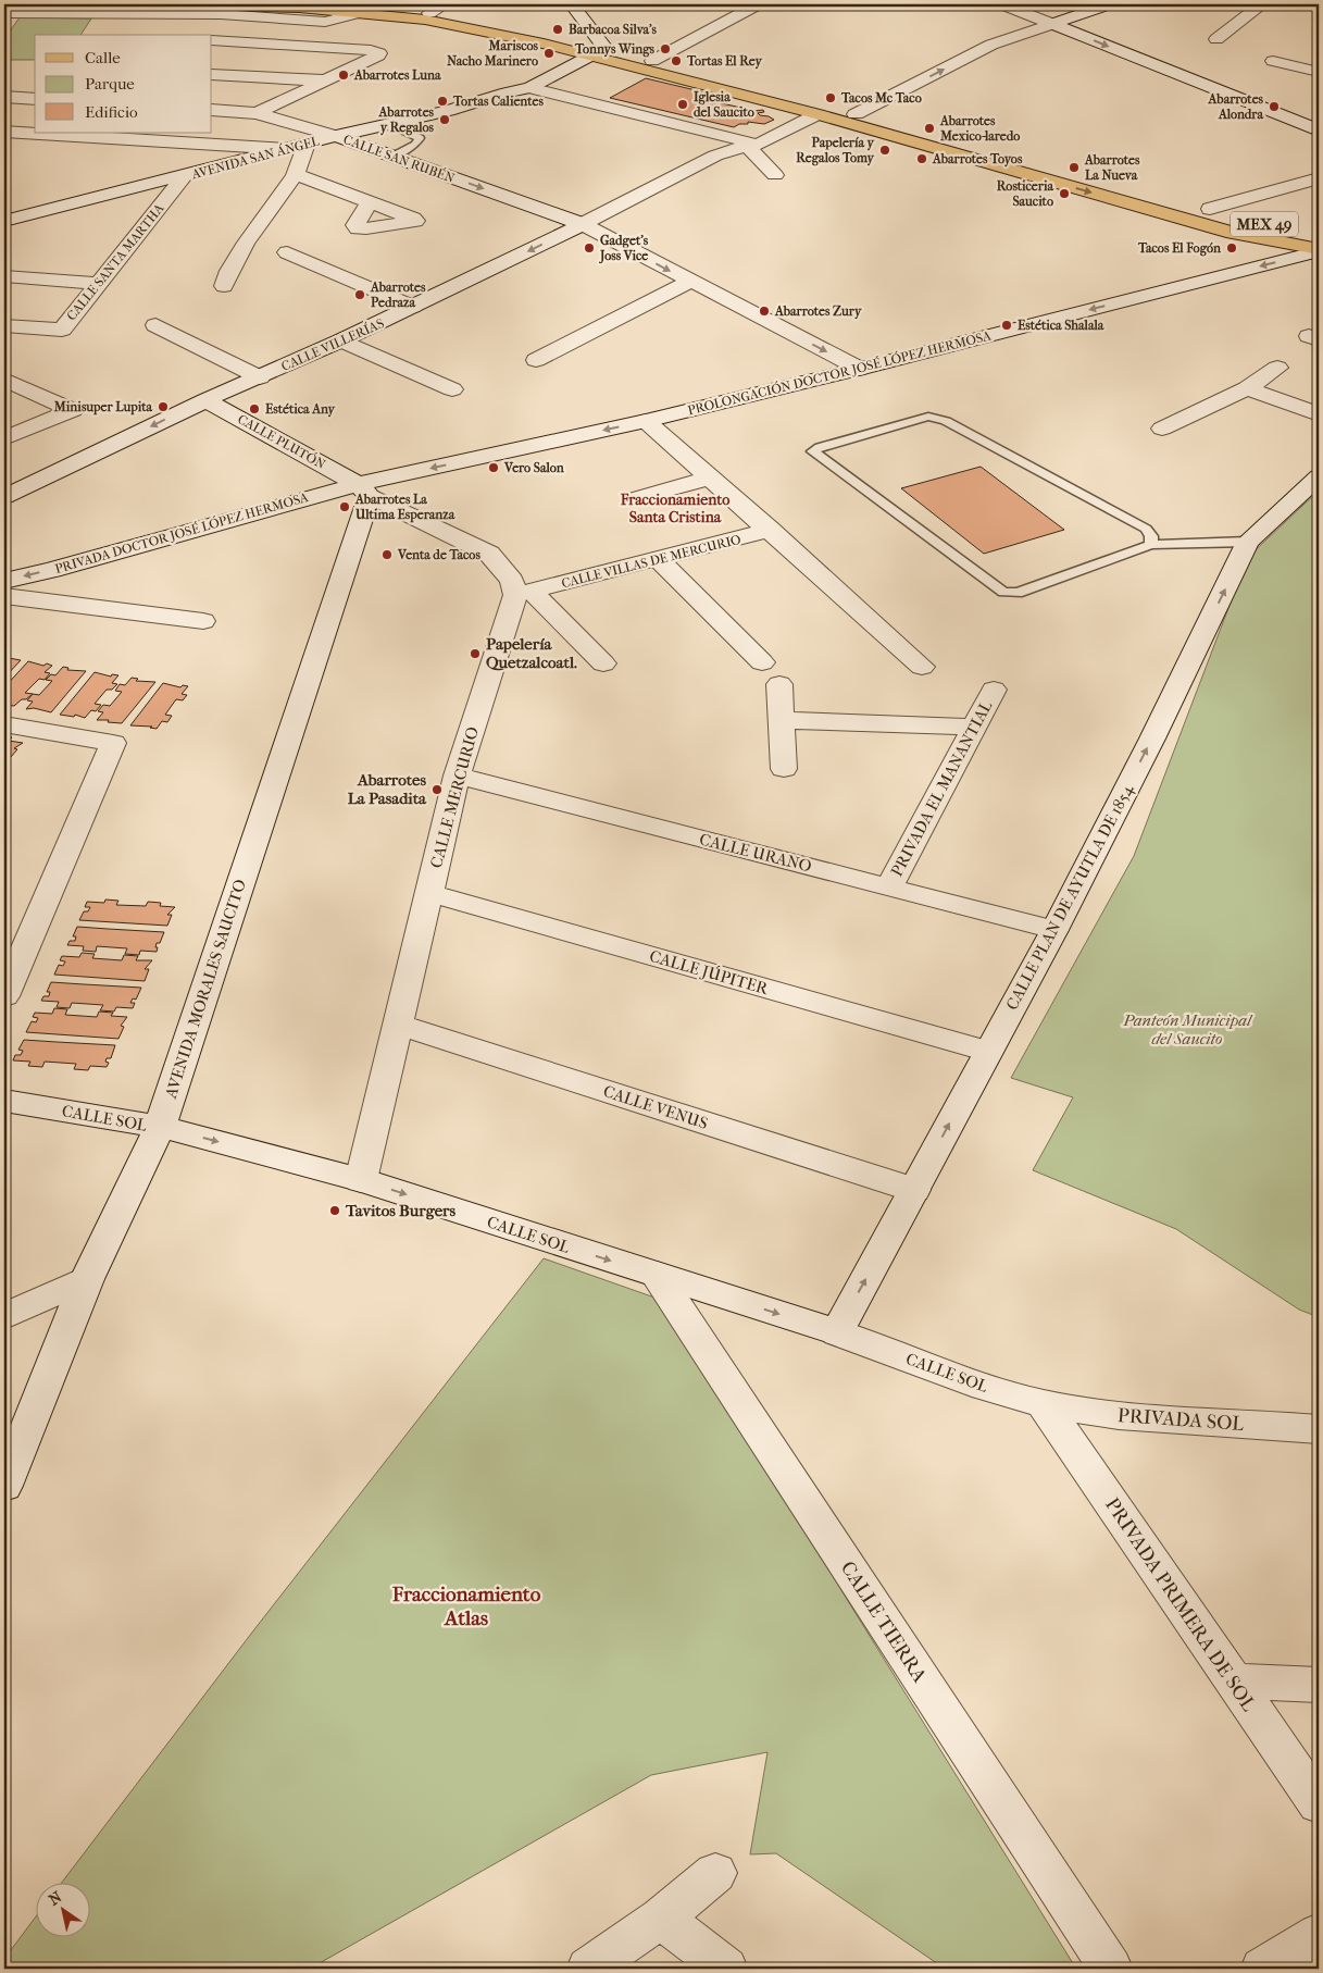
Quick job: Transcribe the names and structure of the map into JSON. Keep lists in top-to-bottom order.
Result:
{
  "streets": {
    "main road": ["MEX 49"],
    "street": [
      "AVENIDA SAN ÁNGEL",
      "CALLE SAN RUBÉN",
      "CALLE SANTA MARTHA",
      "CALLE VILLERÍAS",
      "PROLONGACIÓN DOCTOR JOSÉ LÓPEZ HERMOSA",
      "CALLE PLUTÓN",
      "PRIVADA DOCTOR JOSÉ LÓPEZ HERMOSA",
      "CALLE VILLAS DE MERCURIO",
      "PRIVADA EL MANANTIAL",
      "CALLE MERCURIO",
      "CALLE URANO",
      "CALLE PLAN DE AYUTLA DE 1854",
      "CALLE JÚPITER",
      "AVENIDA MORALES SAUCITO",
      "CALLE VENUS",
      "CALLE SOL",
      "PRIVADA SOL",
      "PRIVADA PRIMERA DE SOL",
      "CALLE TIERRA"
    ]
  },
  "crossings": [
    ["AVENIDA SAN ÁNGEL", "CALLE SAN RUBÉN"],
    ["AVENIDA SAN ÁNGEL", "MEX 49"],
    ["AVENIDA SAN ÁNGEL", "CALLE SANTA MARTHA"],
    ["CALLE SAN RUBÉN", "CALLE VILLERÍAS"],
    ["CALLE SAN RUBÉN", "PROLONGACIÓN DOCTOR JOSÉ LÓPEZ HERMOSA"],
    ["MEX 49", "CALLE VILLERÍAS"],
    ["MEX 49", "PROLONGACIÓN DOCTOR JOSÉ LÓPEZ HERMOSA"],
    ["CALLE VILLERÍAS", "CALLE PLUTÓN"],
    ["PROLONGACIÓN DOCTOR JOSÉ LÓPEZ HERMOSA", "CALLE PLUTÓN"],
    ["PROLONGACIÓN DOCTOR JOSÉ LÓPEZ HERMOSA", "PRIVADA DOCTOR JOSÉ LÓPEZ HERMOSA"],
    ["PROLONGACIÓN DOCTOR JOSÉ LÓPEZ HERMOSA", "AVENIDA MORALES SAUCITO"],
    ["CALLE PLUTÓN", "PRIVADA DOCTOR JOSÉ LÓPEZ HERMOSA"],
    ["CALLE PLUTÓN", "AVENIDA MORALES SAUCITO"],
    ["PRIVADA DOCTOR JOSÉ LÓPEZ HERMOSA", "AVENIDA MORALES SAUCITO"],
    ["CALLE VILLAS DE MERCURIO", "CALLE MERCURIO"],
    ["PRIVADA EL MANANTIAL", "CALLE URANO"],
    ["CALLE MERCURIO", "CALLE URANO"],
    ["CALLE MERCURIO", "CALLE JÚPITER"],
    ["CALLE MERCURIO", "CALLE VENUS"],
    ["CALLE MERCURIO", "CALLE SOL"],
    ["CALLE URANO", "CALLE PLAN DE AYUTLA DE 1854"],
    ["CALLE PLAN DE AYUTLA DE 1854", "CALLE JÚPITER"],
    ["CALLE PLAN DE AYUTLA DE 1854", "CALLE VENUS"],
    ["CALLE PLAN DE AYUTLA DE 1854", "CALLE SOL"],
    ["AVENIDA MORALES SAUCITO", "CALLE SOL"],
    ["CALLE SOL", "PRIVADA SOL"],
    ["CALLE SOL", "PRIVADA PRIMERA DE SOL"],
    ["CALLE SOL", "CALLE TIERRA"],
    ["PRIVADA SOL", "PRIVADA PRIMERA DE SOL"]
  ],
  "one_way": ["CALLE PLAN DE AYUTLA DE 1854", "CALLE SOL"],
  "districts": ["Fraccionamiento Santa Cristina", "Fraccionamiento Atlas"],
  "parks": ["Panteón Municipal del Saucito"],
  "places": [
    "Barbacoa Silva's",
    "Tonnys Wings",
    "Mariscos Nacho Marinero",
    "Tortas El Rey",
    "Abarrotes Luna",
    "Tacos Mc Taco",
    "Tortas Calientes",
    "Iglesia del Saucito",
    "Abarrotes Alondra",
    "Abarrotes y Regalos",
    "Abarrotes Mexico-laredo",
    "Papelería y Regalos Tomy",
    "Abarrotes Toyos",
    "Abarrotes La Nueva",
    "Rosticeria Saucito",
    "Gadget's Joss Vice",
    "Tacos El Fogón",
    "Abarrotes Pedraza",
    "Abarrotes Zury",
    "Estética Shalala",
    "Minisuper Lupita",
    "Estética Any",
    "Vero Salon",
    "Abarrotes La Ultima Esperanza",
    "Venta de Tacos",
    "Papelería Quetzalcoatl.",
    "Abarrotes La Pasadita",
    "Tavitos Burgers"
  ],
  "legend": ["Calle", "Parque", "Edificio"],
  "north": "top left"
}
